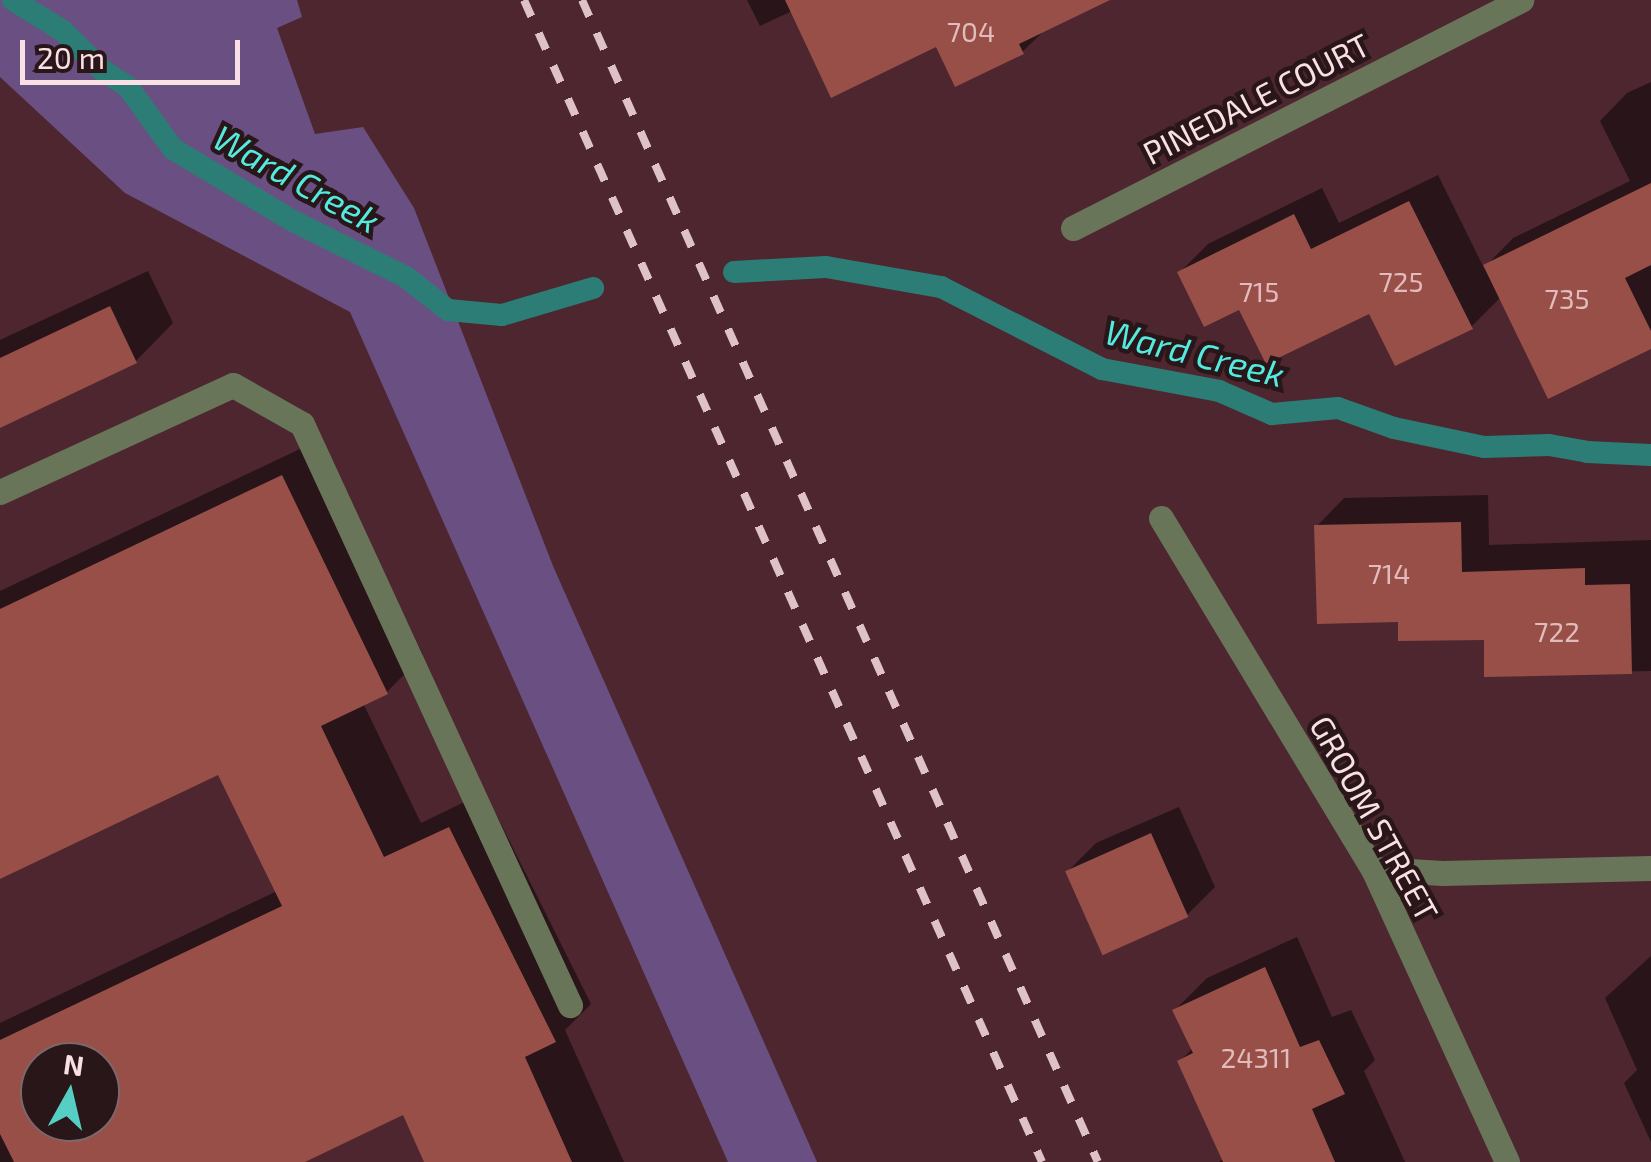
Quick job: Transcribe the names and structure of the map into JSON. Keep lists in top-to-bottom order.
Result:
{
  "streets": {
    "street": ["PINEDALE COURT", "GROOM STREET"]
  },
  "water": ["Ward Creek"],
  "house_numbers": [
    "704",
    "725",
    "715",
    "735",
    "714",
    "722",
    "24311"
  ],
  "scale_bar": "20 m",
  "north": "top"
}
